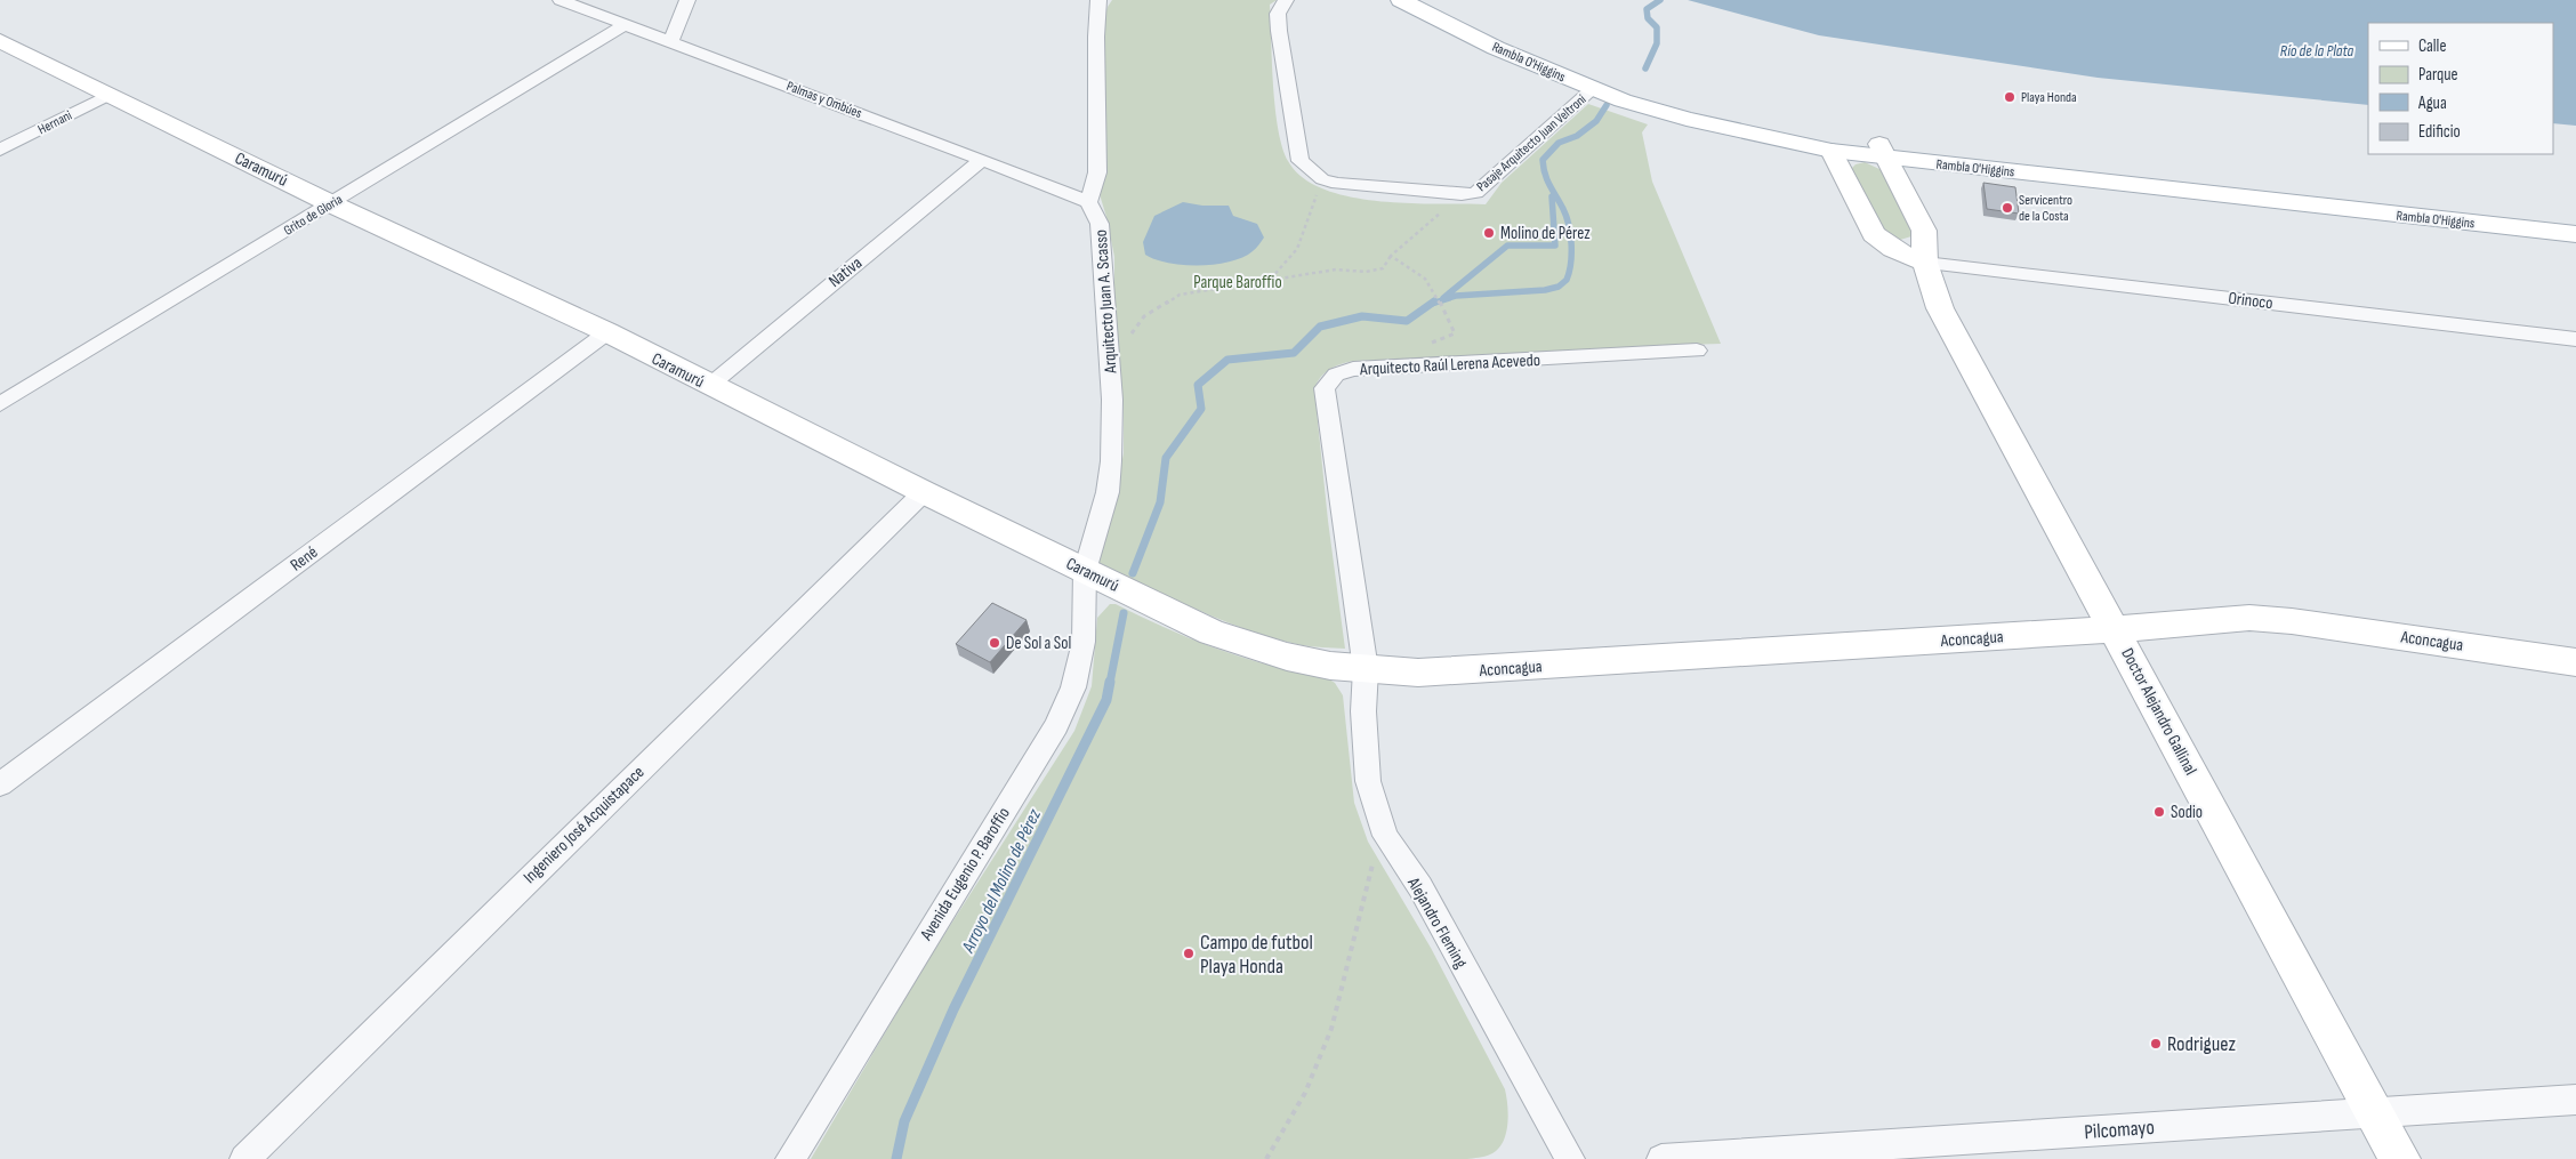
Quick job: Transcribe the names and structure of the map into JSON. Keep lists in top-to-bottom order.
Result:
{
  "streets": {
    "main road": [
      "Rambla O'Higgins",
      "Caramurú",
      "Aconcagua",
      "Doctor Alejandro Gallinal"
    ],
    "street": [
      "Palmas y Ombúes",
      "Hernani",
      "Pasaje Arquitecto Juan Veltroni",
      "Grito de Gloria",
      "Nativa",
      "Orinoco",
      "Arquitecto Juan A. Scasso",
      "Arquitecto Raúl Lerena Acevedo",
      "René",
      "Ingeniero José Acquistapace",
      "Avenida Eugenio P. Baroffio",
      "Alejandro Fleming",
      "Pilcomayo"
    ]
  },
  "crossings": [
    ["Rambla O'Higgins", "Pasaje Arquitecto Juan Veltroni"],
    ["Rambla O'Higgins", "Doctor Alejandro Gallinal"],
    ["Palmas y Ombúes", "Grito de Gloria"],
    ["Palmas y Ombúes", "Nativa"],
    ["Palmas y Ombúes", "Arquitecto Juan A. Scasso"],
    ["Hernani", "Caramurú"],
    ["Caramurú", "Grito de Gloria"],
    ["Caramurú", "Nativa"],
    ["Caramurú", "Arquitecto Juan A. Scasso"],
    ["Caramurú", "Arquitecto Raúl Lerena Acevedo"],
    ["Caramurú", "René"],
    ["Caramurú", "Aconcagua"],
    ["Caramurú", "Ingeniero José Acquistapace"],
    ["Caramurú", "Avenida Eugenio P. Baroffio"],
    ["Caramurú", "Alejandro Fleming"],
    ["Orinoco", "Doctor Alejandro Gallinal"],
    ["Arquitecto Juan A. Scasso", "Avenida Eugenio P. Baroffio"],
    ["Arquitecto Raúl Lerena Acevedo", "Aconcagua"],
    ["Arquitecto Raúl Lerena Acevedo", "Alejandro Fleming"],
    ["Aconcagua", "Doctor Alejandro Gallinal"],
    ["Aconcagua", "Alejandro Fleming"],
    ["Doctor Alejandro Gallinal", "Pilcomayo"]
  ],
  "water": ["Río de la Plata", "Arroyo del Molino de Pérez"],
  "parks": ["Parque Baroffio"],
  "places": [
    "Playa Honda",
    "Servicentro de la Costa",
    "Molino de Pérez",
    "De Sol a Sol",
    "Sodio",
    "Campo de futbol Playa Honda",
    "Rodriguez"
  ],
  "legend": [
    "Calle",
    "Parque",
    "Agua",
    "Edificio"
  ]
}
